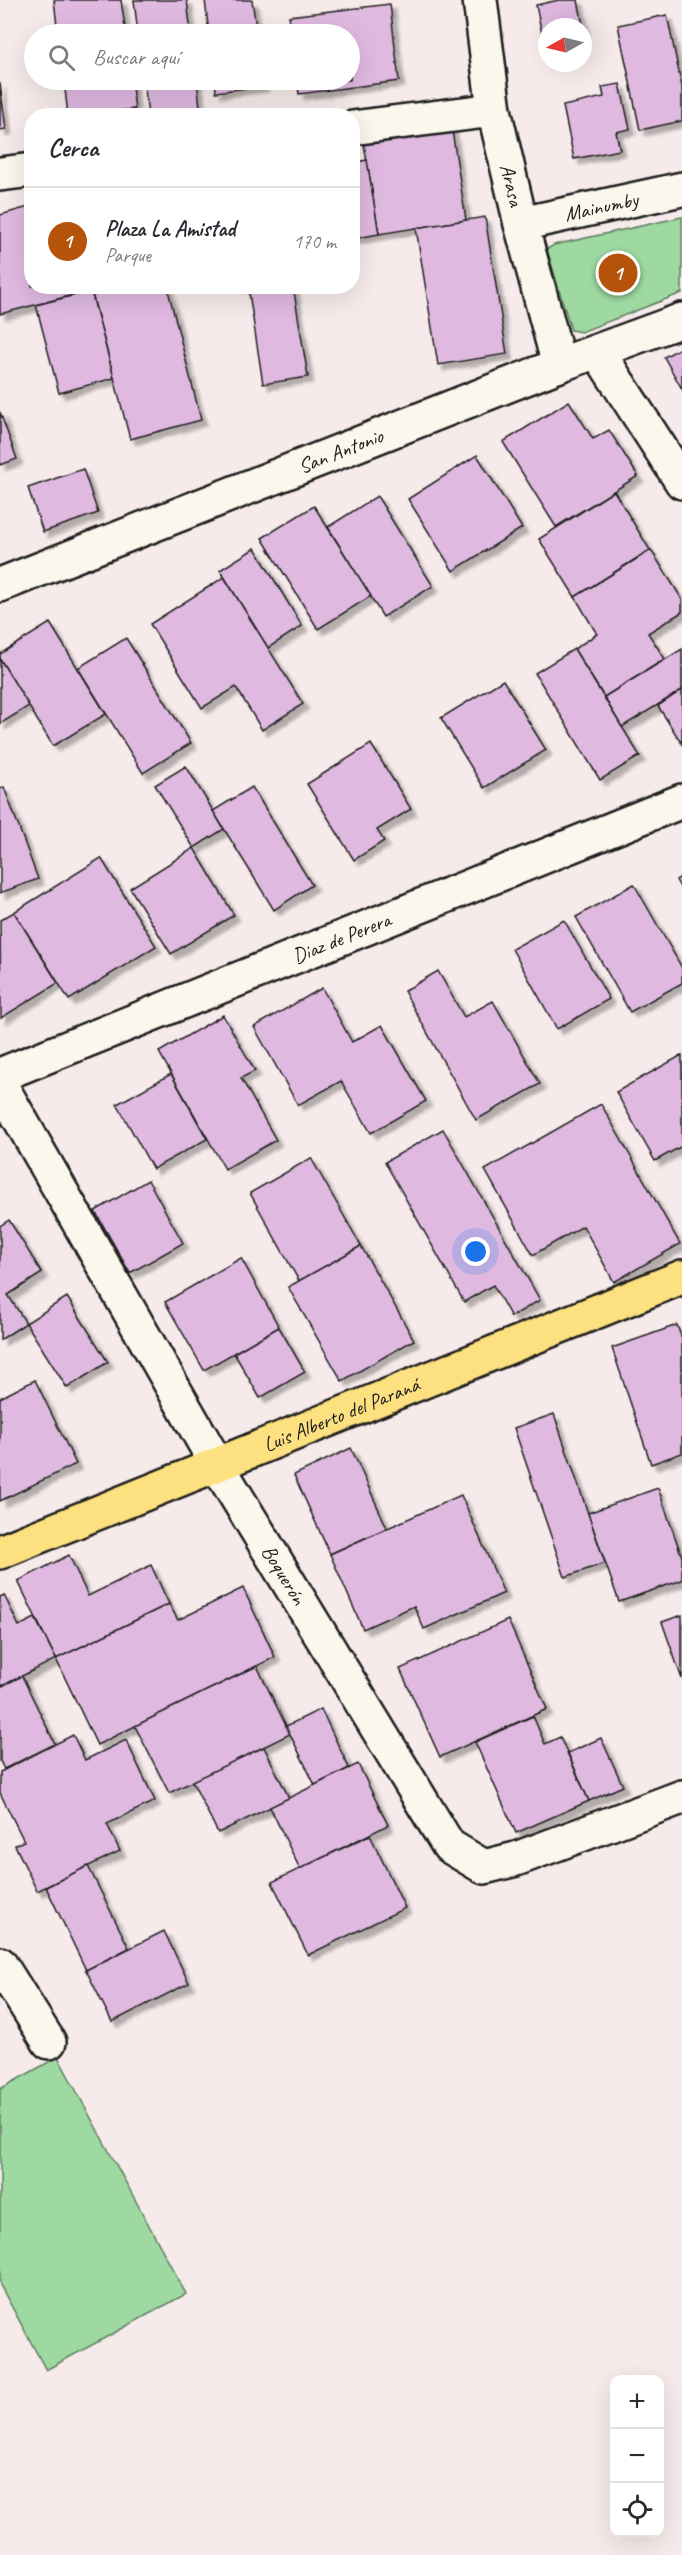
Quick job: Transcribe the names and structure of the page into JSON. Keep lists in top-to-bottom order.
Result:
{
  "streets": {
    "main road": ["Luis Alberto del Paraná"],
    "street": [
      "Arasa",
      "Mainumby",
      "San Antonio",
      "Diaz de Perera",
      "Boquerón"
    ]
  },
  "crossings": [
    ["Arasa", "Mainumby"],
    ["Arasa", "San Antonio"],
    ["Luis Alberto del Paraná", "Boquerón"]
  ],
  "north": "left",
  "page": {
    "search": "Buscar aquí",
    "heading": "Cerca",
    "list": [
      {
        "mark": "1",
        "name": "Plaza La Amistad",
        "note": "Parque",
        "value": "170 m"
      }
    ],
    "pins": "1",
    "map_buttons": ["+", "−"]
  }
}
